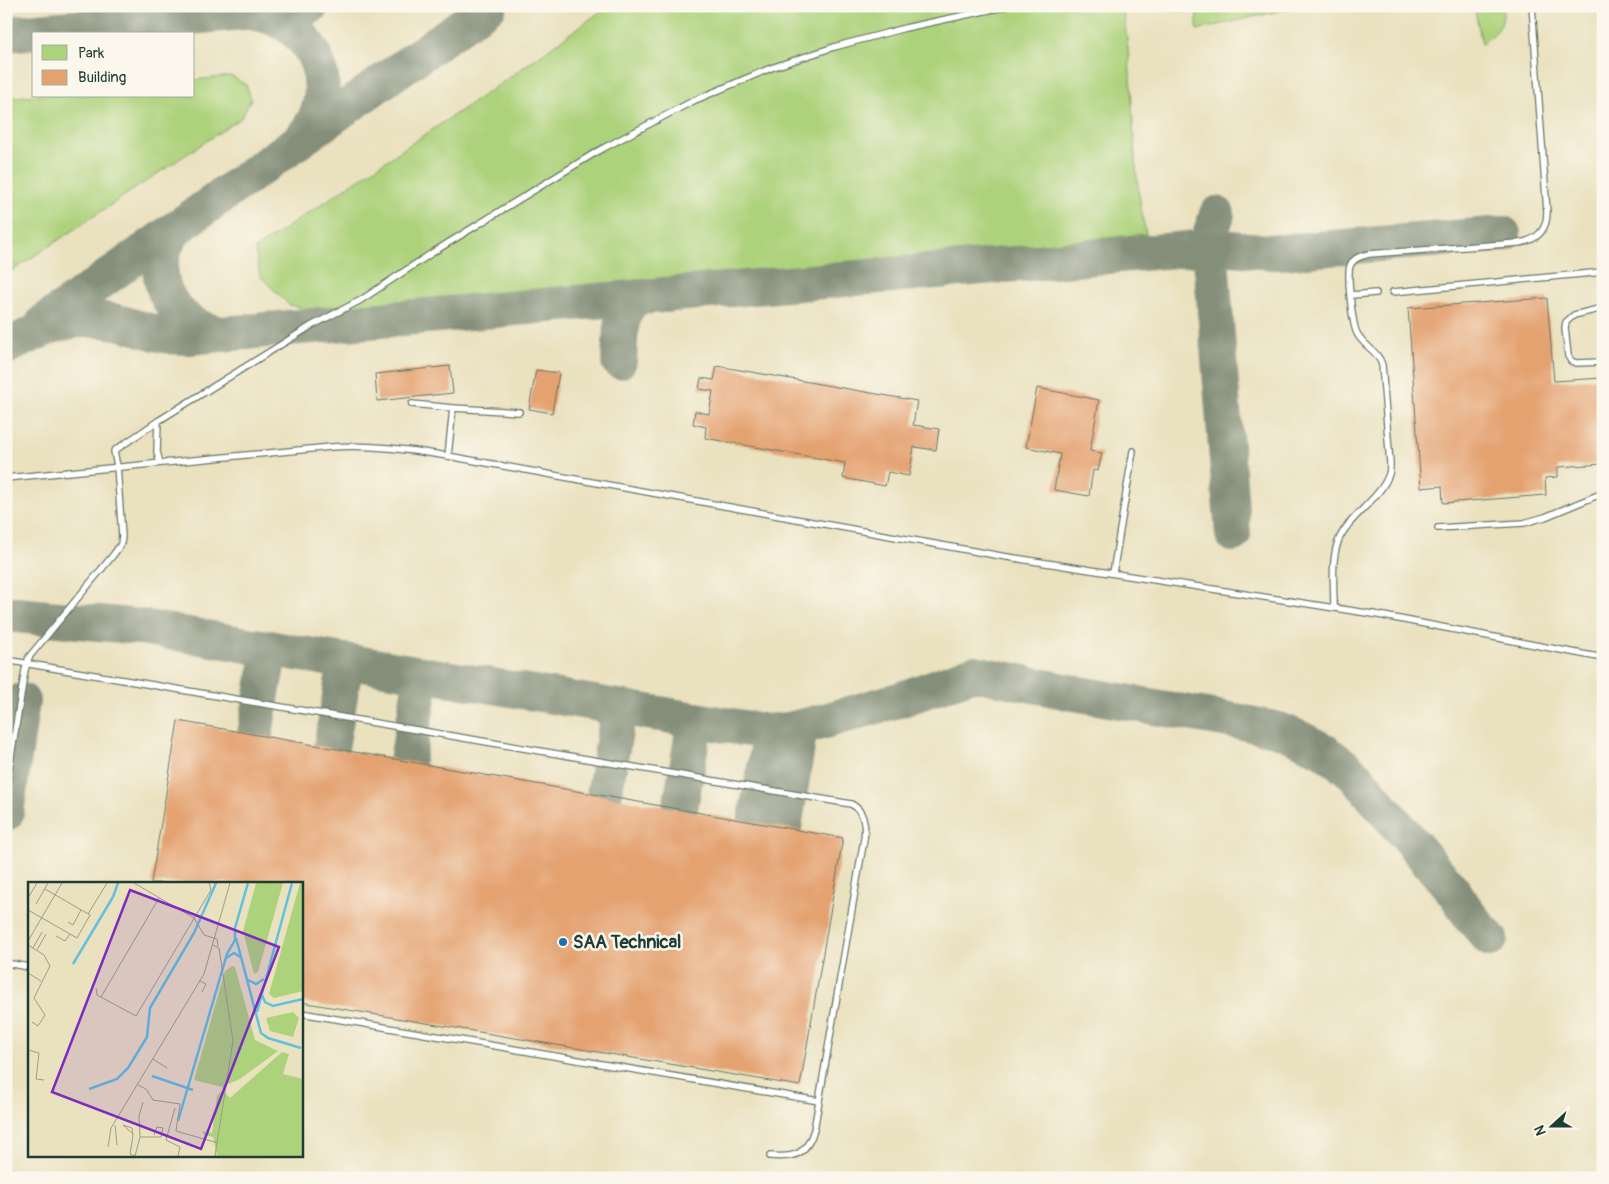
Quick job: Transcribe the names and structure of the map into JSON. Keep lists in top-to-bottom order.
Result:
{
  "places": ["SAA Technical"],
  "legend": ["Park", "Building"],
  "north": "left"
}
